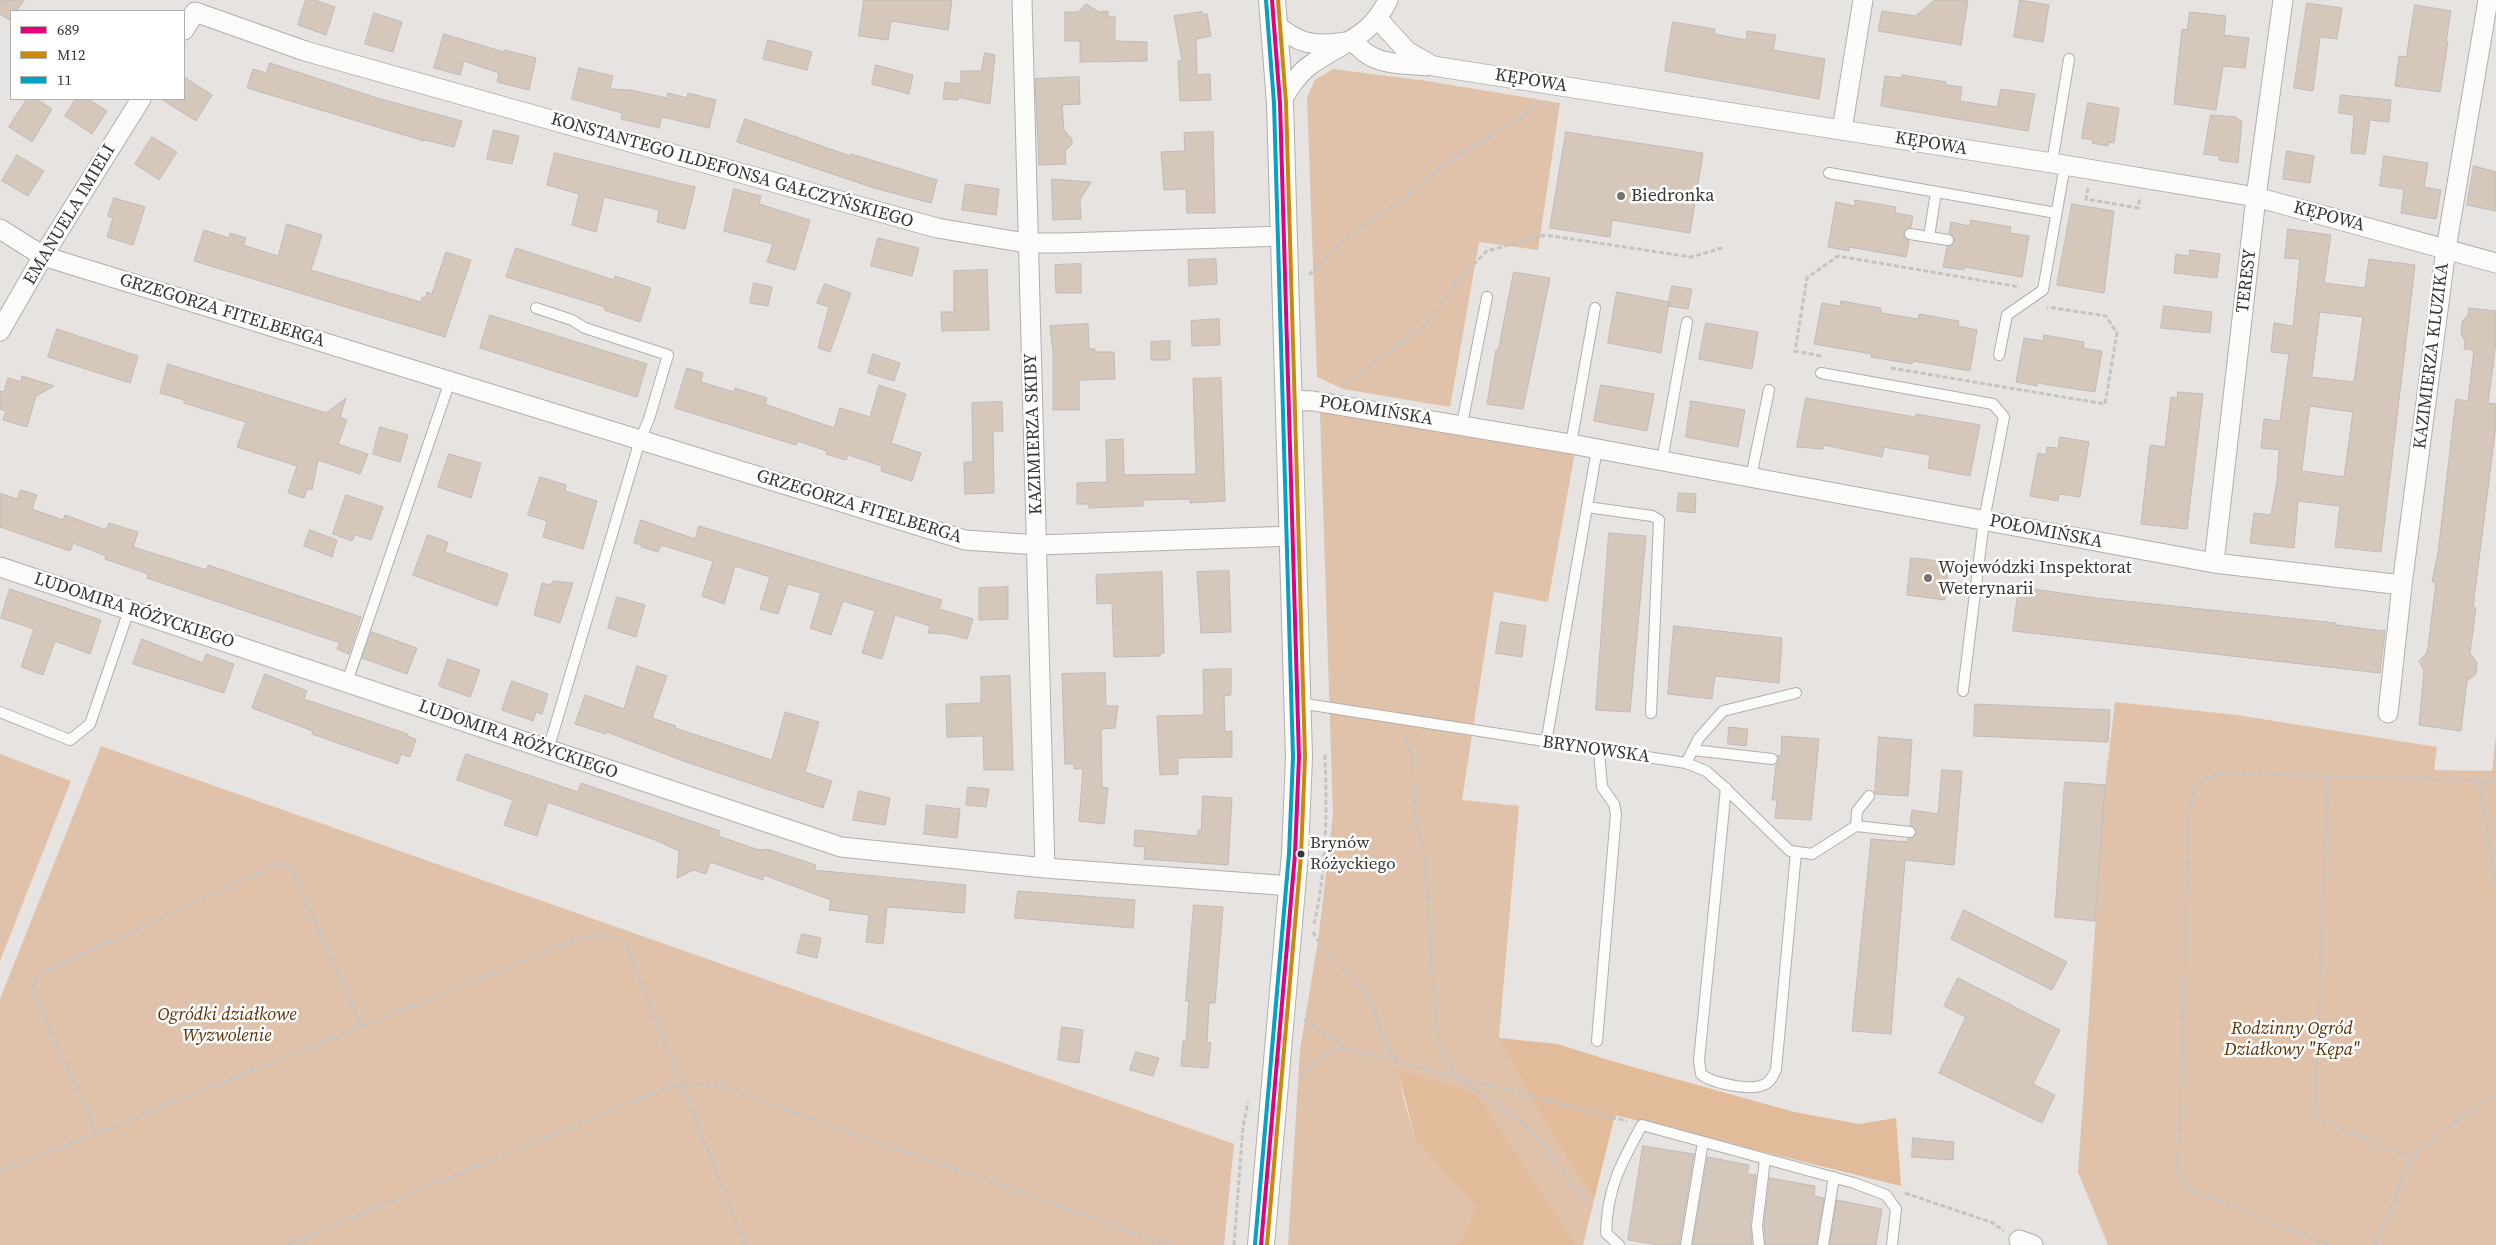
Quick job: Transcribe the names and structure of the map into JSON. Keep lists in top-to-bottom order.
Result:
{
  "streets": {
    "street": [
      "KĘPOWA",
      "KONSTANTEGO ILDEFONSA GAŁCZYŃSKIEGO",
      "EMANUELA IMIELI",
      "TERESY",
      "GRZEGORZA FITELBERGA",
      "KAZIMIERZA KLUZIKA",
      "POŁOMIŃSKA",
      "KAZIMIERZA SKIBY",
      "LUDOMIRA RÓŻYCKIEGO"
    ],
    "lane": ["BRYNOWSKA"]
  },
  "crossings": [
    ["KĘPOWA", "TERESY"],
    ["KĘPOWA", "KAZIMIERZA KLUZIKA"],
    ["KONSTANTEGO ILDEFONSA GAŁCZYŃSKIEGO", "KAZIMIERZA SKIBY"],
    ["EMANUELA IMIELI", "GRZEGORZA FITELBERGA"],
    ["TERESY", "POŁOMIŃSKA"],
    ["GRZEGORZA FITELBERGA", "KAZIMIERZA SKIBY"],
    ["KAZIMIERZA KLUZIKA", "POŁOMIŃSKA"],
    ["KAZIMIERZA SKIBY", "LUDOMIRA RÓŻYCKIEGO"]
  ],
  "parks": ["Ogródki działkowe Wyzwolenie", "Rodzinny Ogród Działkowy \"Kępa\""],
  "places": ["Biedronka", "Wojewódzki Inspektorat Weterynarii", "Brynów Różyckiego"],
  "lines": ["transit line 689", "transit line M12", "transit line 11"],
  "legend": ["689", "M12", "11"]
}
